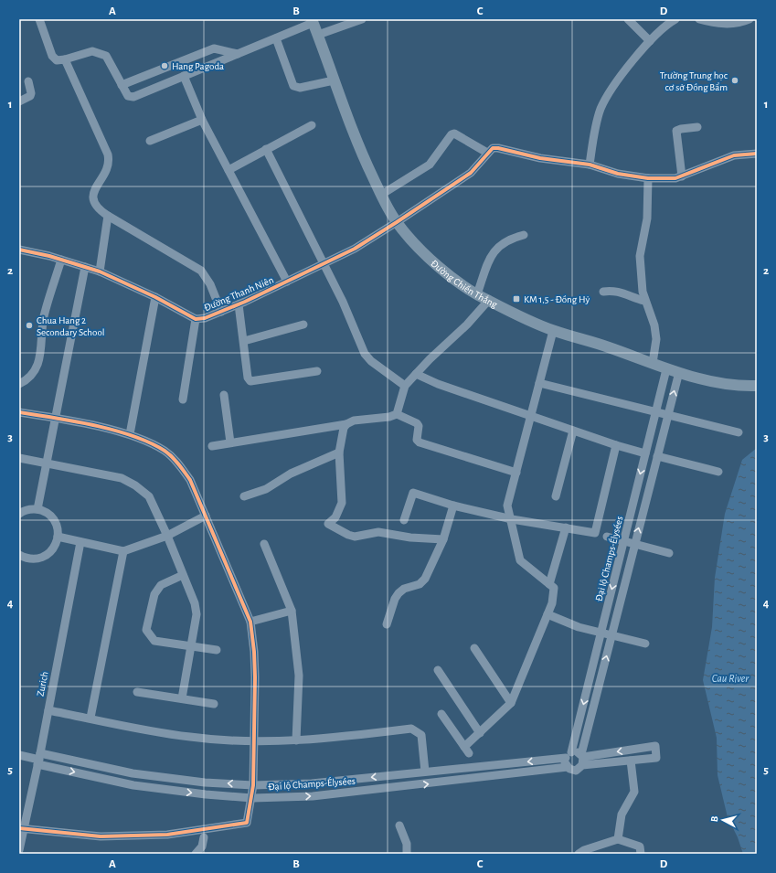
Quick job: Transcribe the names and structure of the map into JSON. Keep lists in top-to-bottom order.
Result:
{
  "streets": {
    "main road": ["Đường Chiến Thắng"],
    "street": ["Đường Thanh Niên", "Đại lộ Champs-Élysées", "Zurich"]
  },
  "crossings": [
    ["Đường Chiến Thắng", "Đường Thanh Niên"],
    ["Đường Chiến Thắng", "Đại lộ Champs-Élysées"],
    ["Đại lộ Champs-Élysées", "Zurich"]
  ],
  "water": ["Cau River"],
  "places": {
    "other": ["Hang Pagoda", "Trường Trung học cơ sở Đồng Bẩm", "Chua Hang 2 Secondary School"],
    "transit": ["KM 1,5 - Đồng Hỷ"]
  },
  "north": "left",
  "grid": {
    "columns": [
      "A",
      "B",
      "C",
      "D"
    ],
    "rows": [
      "1",
      "2",
      "3",
      "4",
      "5"
    ]
  }
}
